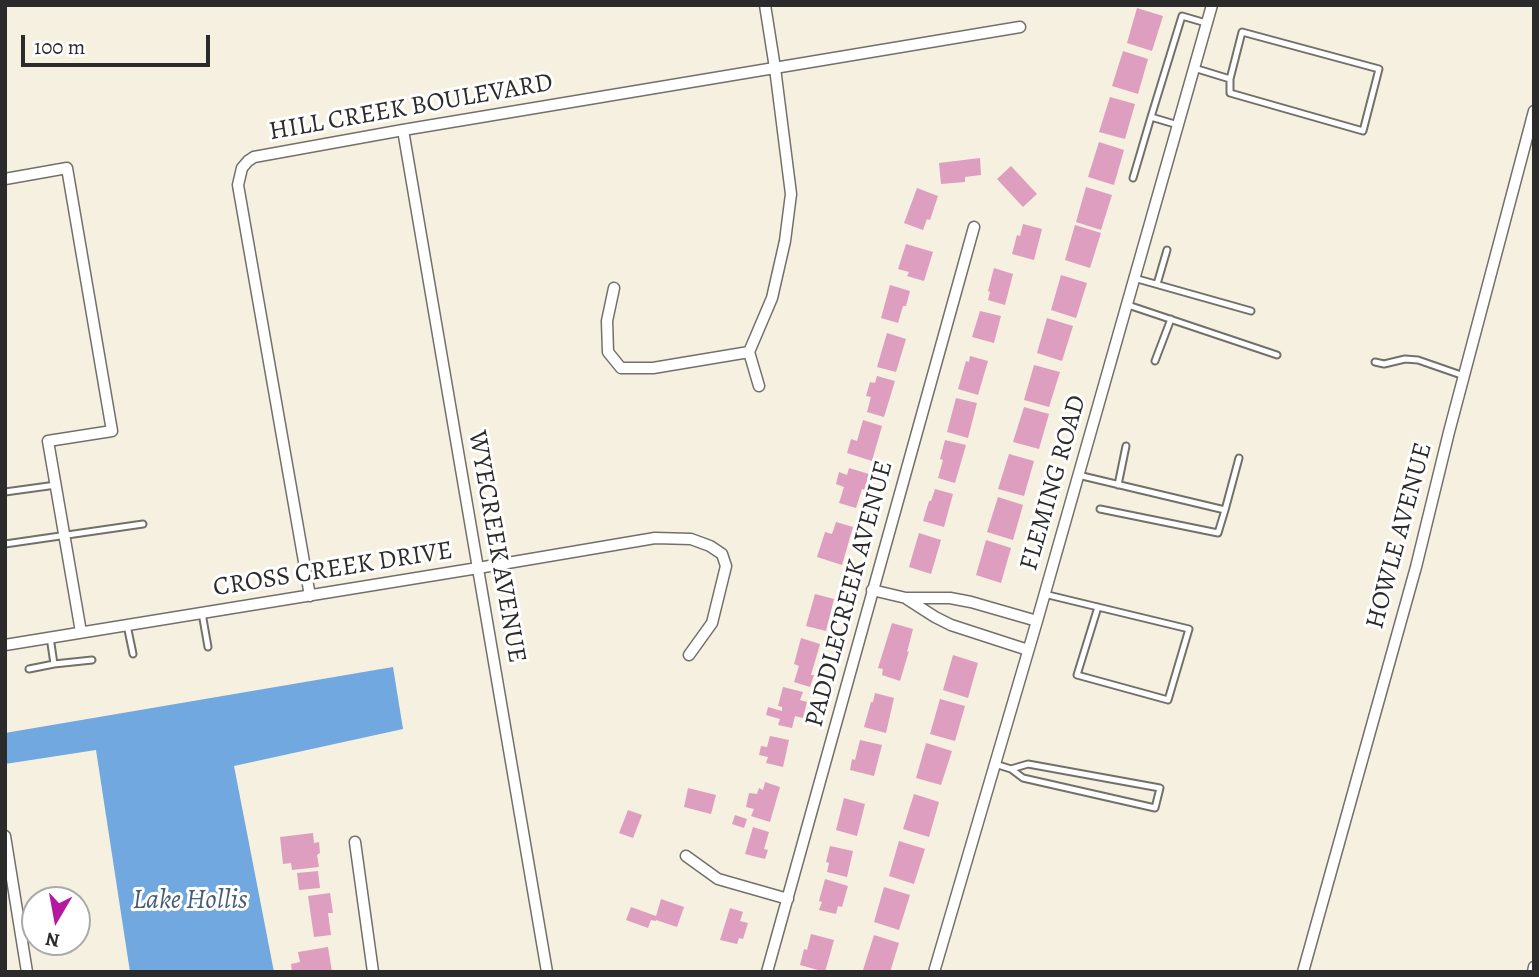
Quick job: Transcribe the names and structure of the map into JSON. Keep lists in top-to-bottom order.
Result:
{
  "streets": {
    "street": [
      "HILL CREEK BOULEVARD",
      "FLEMING ROAD",
      "HOWLE AVENUE",
      "WYECREEK AVENUE",
      "CROSS CREEK DRIVE",
      "PADDLECREEK AVENUE"
    ]
  },
  "crossings": [
    ["HILL CREEK BOULEVARD", "WYECREEK AVENUE"],
    ["HILL CREEK BOULEVARD", "CROSS CREEK DRIVE"],
    ["WYECREEK AVENUE", "CROSS CREEK DRIVE"]
  ],
  "water": ["Lake Hollis"],
  "scale_bar": "100 m",
  "north": "bottom"
}
